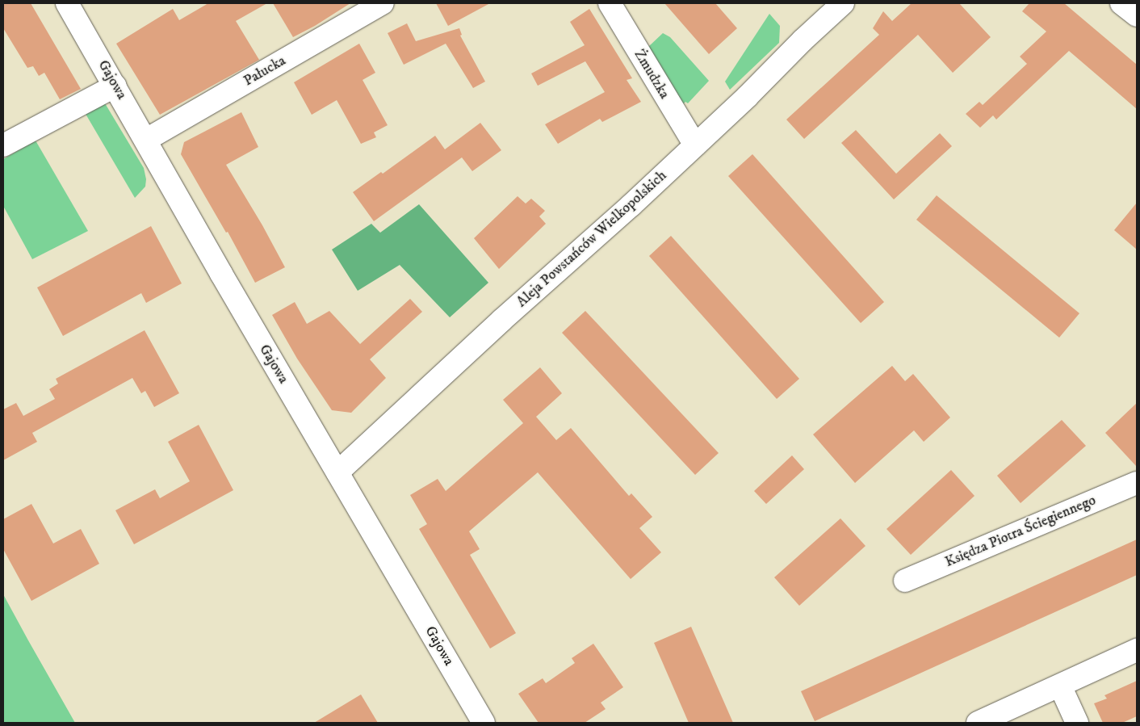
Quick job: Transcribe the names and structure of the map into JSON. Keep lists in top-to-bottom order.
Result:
{
  "streets": {
    "street": [
      "Pałucka",
      "Żmudzka",
      "Gajowa",
      "Aleja Powstańców Wielkopolskich",
      "Księdza Piotra Ściegiennego"
    ]
  },
  "crossings": [
    ["Pałucka", "Gajowa"],
    ["Żmudzka", "Aleja Powstańców Wielkopolskich"],
    ["Gajowa", "Aleja Powstańców Wielkopolskich"]
  ]
}
